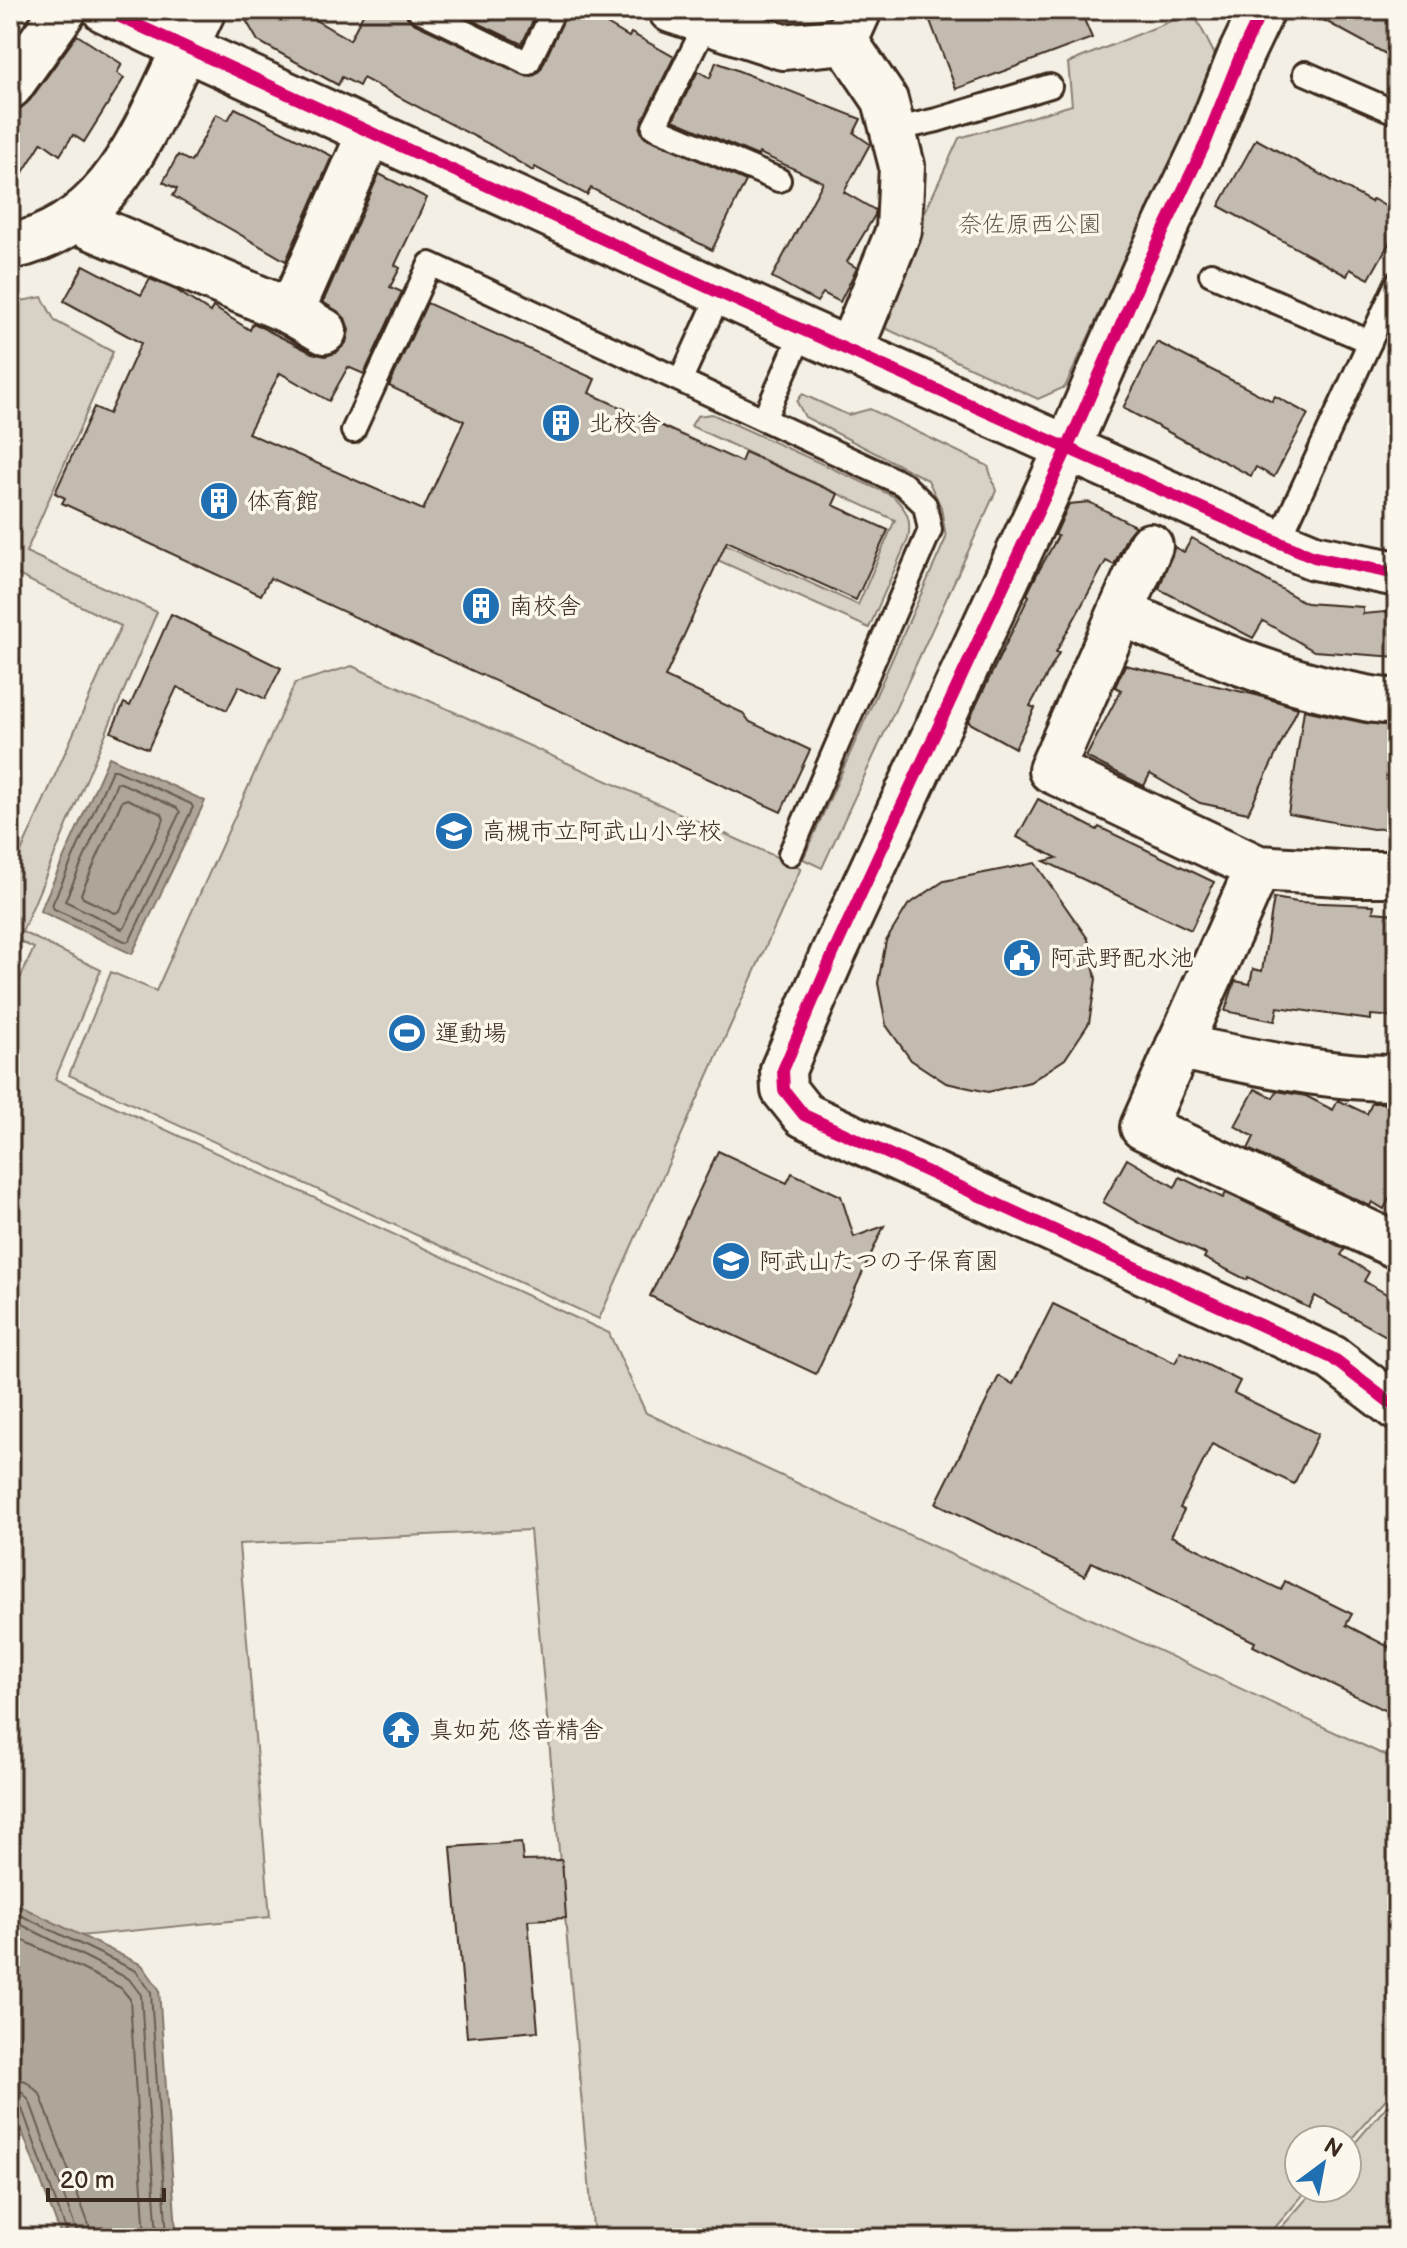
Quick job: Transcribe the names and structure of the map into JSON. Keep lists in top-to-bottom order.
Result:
{
  "parks": ["奈佐原西公園"],
  "places": {
    "building": ["北校舎", "体育館", "南校舎"],
    "school or university": ["高槻市立阿武山小学校", "阿武山たつの子保育園"],
    "public building": ["阿武野配水池"],
    "sports": ["運動場"],
    "temple": ["真如苑 悠音精舎"]
  },
  "scale_bar": "20 m",
  "north": "top right"
}
